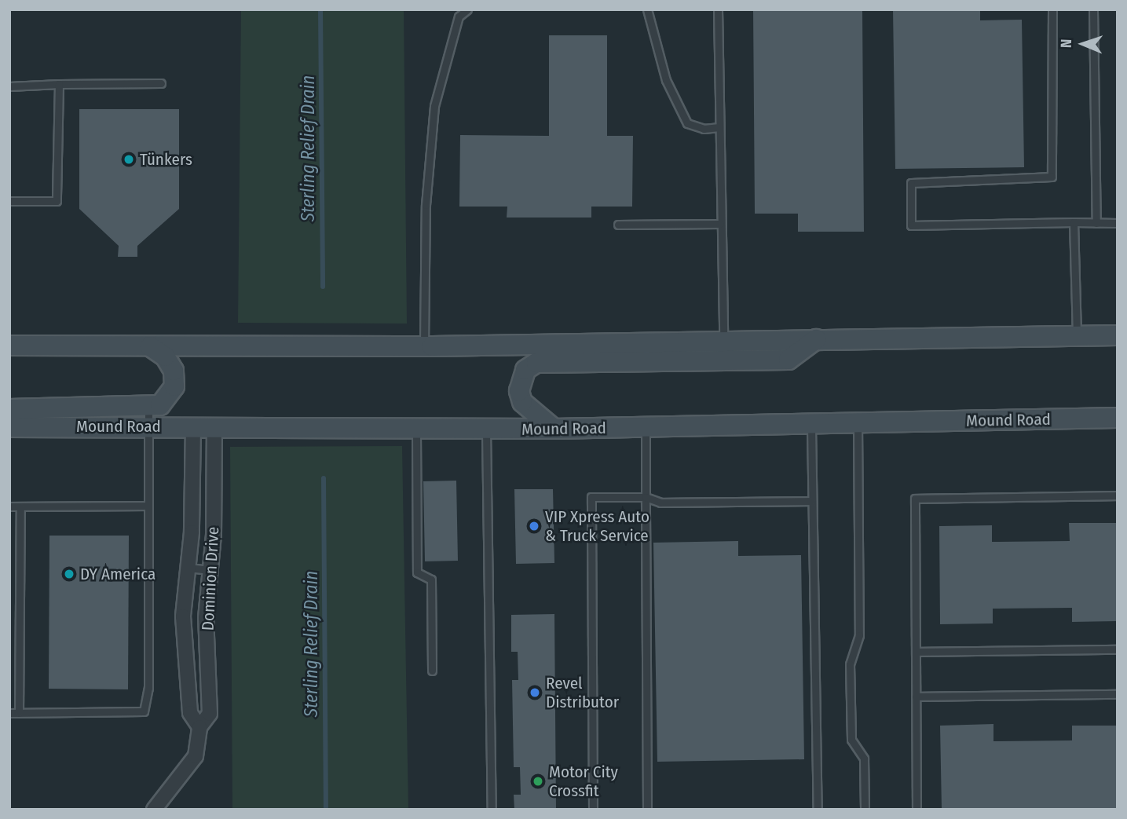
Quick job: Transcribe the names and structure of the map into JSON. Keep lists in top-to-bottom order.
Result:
{
  "streets": {
    "main road": ["Mound Road"],
    "street": ["Dominion Drive"]
  },
  "crossings": [
    ["Mound Road", "Dominion Drive"]
  ],
  "water": ["Sterling Relief Drain"],
  "places": [
    "Tünkers",
    "VIP Xpress Auto & Truck Service",
    "DY America",
    "Revel Distributor",
    "Motor City Crossfit"
  ],
  "north": "left"
}
